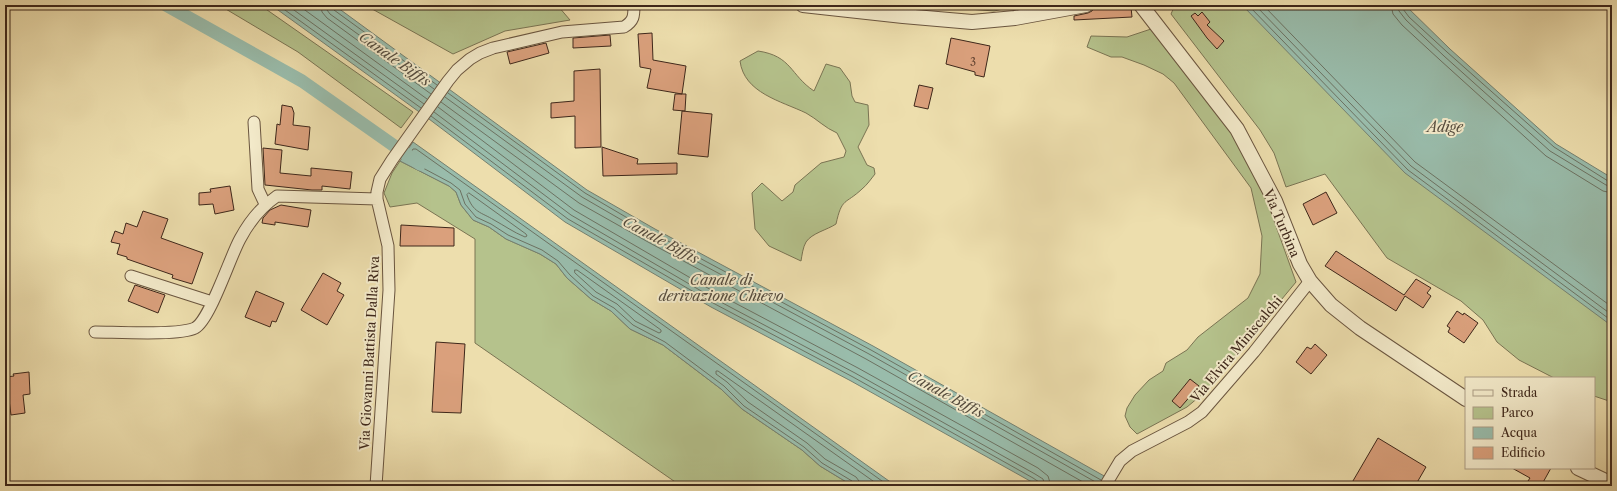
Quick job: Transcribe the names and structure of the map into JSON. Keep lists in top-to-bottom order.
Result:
{
  "streets": {
    "street": ["Via Turbina", "Via Elvira Miniscalchi", "Via Giovanni Battista Dalla Riva"]
  },
  "crossings": [
    ["Via Turbina", "Via Elvira Miniscalchi"]
  ],
  "water": ["Canale Biffis", "Adige", "Canale di derivazione Chievo"],
  "house_numbers": ["3"],
  "legend": [
    "Strada",
    "Parco",
    "Acqua",
    "Edificio"
  ]
}
